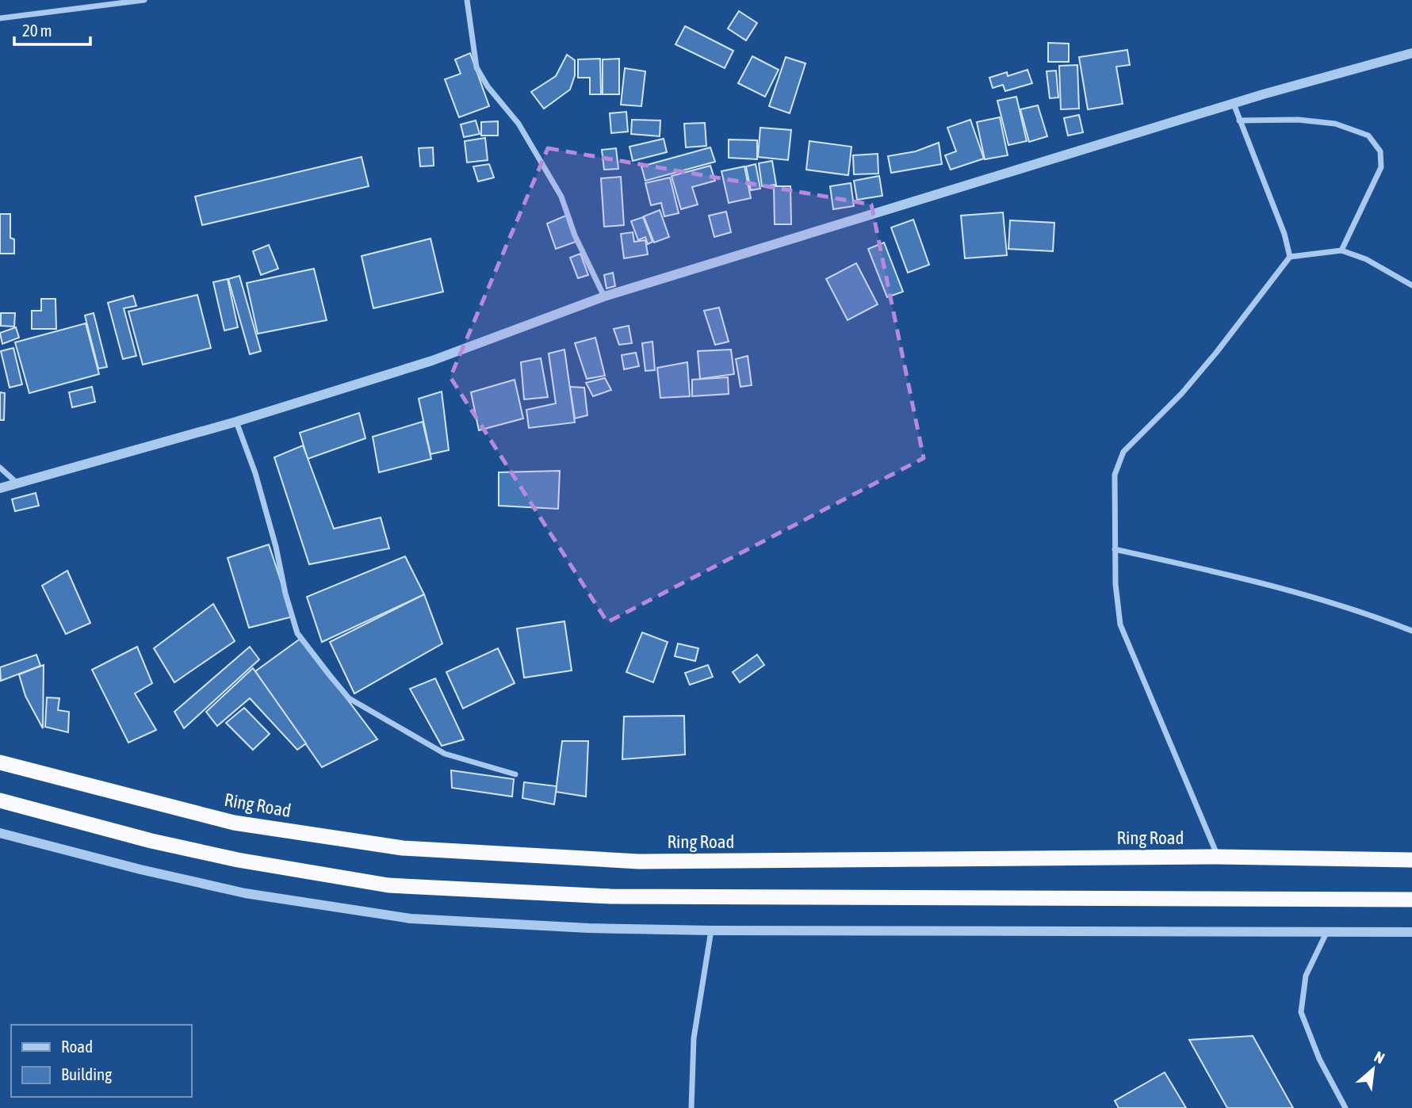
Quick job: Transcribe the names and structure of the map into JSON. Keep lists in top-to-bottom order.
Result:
{
  "streets": {
    "highway": ["Ring Road"]
  },
  "legend": ["Road", "Building"],
  "scale_bar": "20 m",
  "north": "top right"
}
